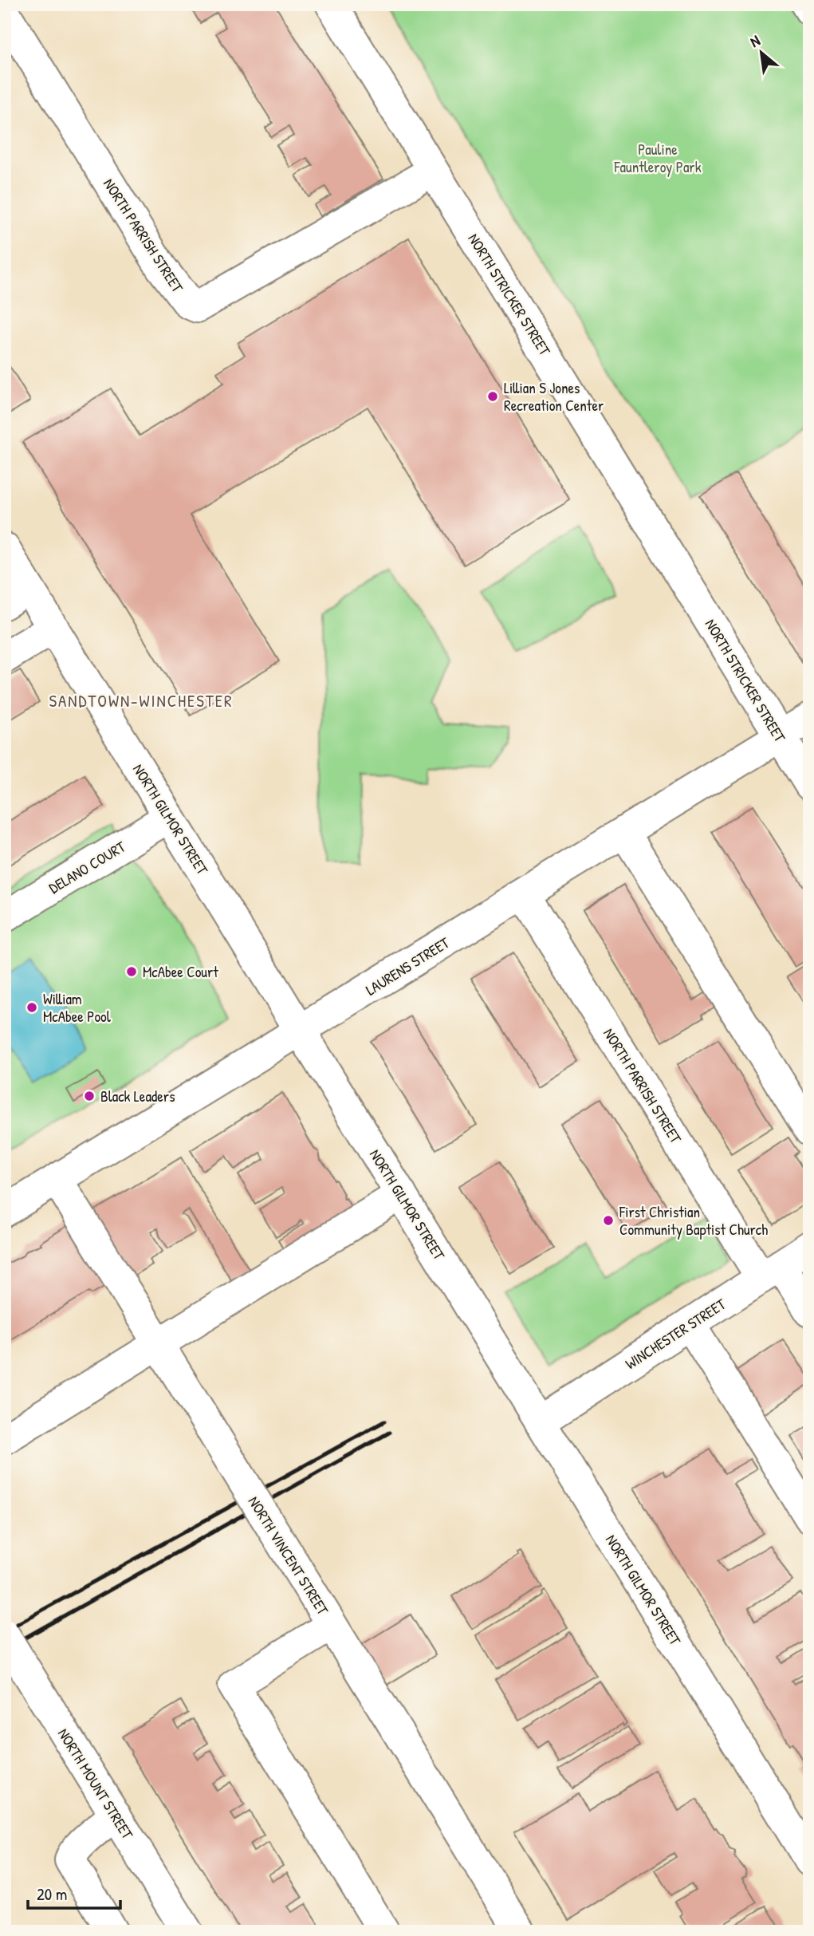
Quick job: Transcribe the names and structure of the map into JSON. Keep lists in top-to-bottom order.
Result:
{
  "streets": {
    "street": [
      "NORTH PARRISH STREET",
      "NORTH STRICKER STREET",
      "NORTH GILMOR STREET",
      "DELANO COURT",
      "LAURENS STREET",
      "WINCHESTER STREET",
      "NORTH VINCENT STREET",
      "NORTH MOUNT STREET"
    ]
  },
  "crossings": [
    ["NORTH PARRISH STREET", "NORTH STRICKER STREET"],
    ["NORTH PARRISH STREET", "LAURENS STREET"],
    ["NORTH PARRISH STREET", "WINCHESTER STREET"],
    ["NORTH STRICKER STREET", "LAURENS STREET"],
    ["NORTH GILMOR STREET", "DELANO COURT"],
    ["NORTH GILMOR STREET", "LAURENS STREET"],
    ["NORTH GILMOR STREET", "WINCHESTER STREET"],
    ["LAURENS STREET", "NORTH VINCENT STREET"]
  ],
  "districts": ["SANDTOWN-WINCHESTER"],
  "parks": ["Pauline Fauntleroy Park"],
  "places": [
    "Lillian S Jones Recreation Center",
    "McAbee Court",
    "William McAbee Pool",
    "Black Leaders",
    "First Christian Community Baptist Church"
  ],
  "scale_bar": "20 m",
  "north": "top left"
}
